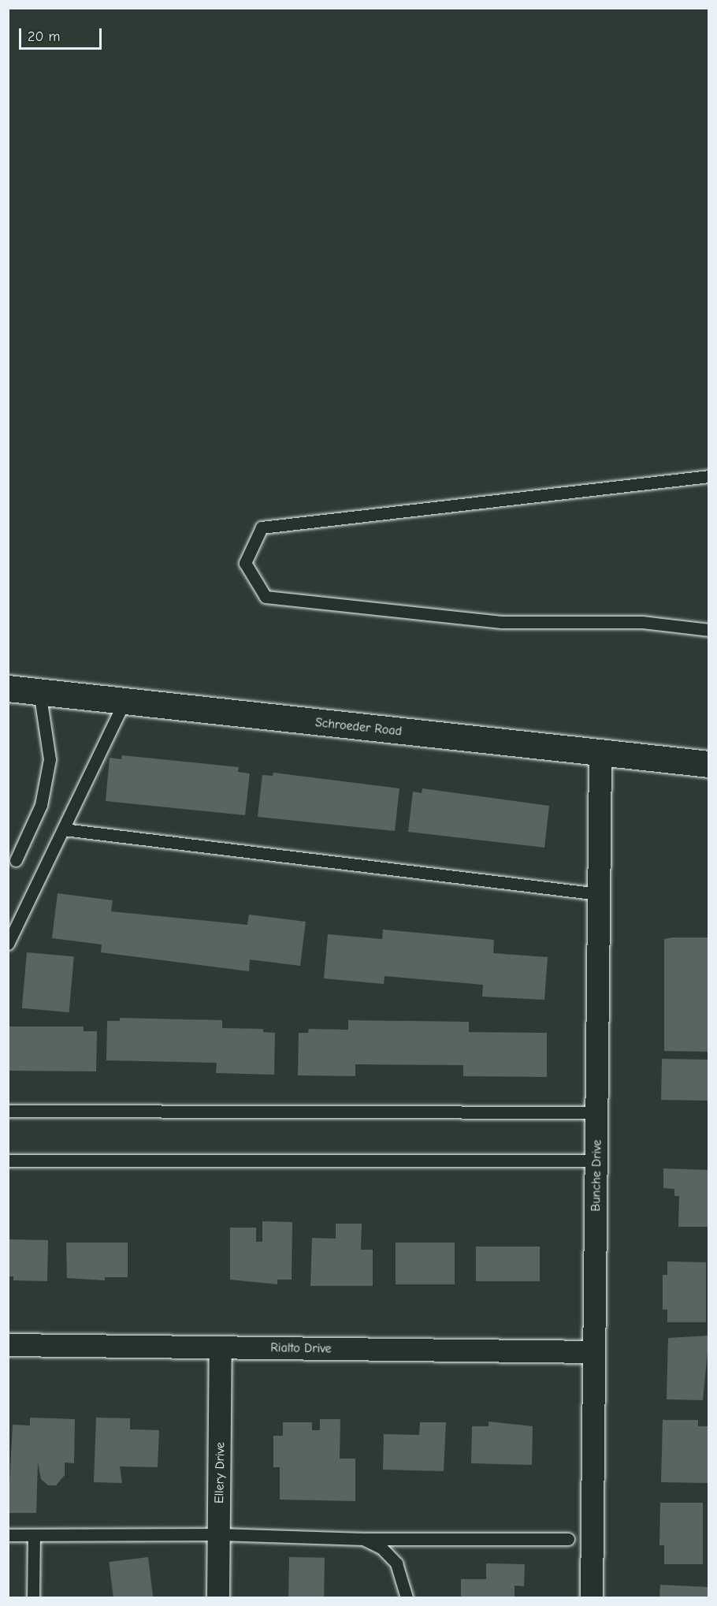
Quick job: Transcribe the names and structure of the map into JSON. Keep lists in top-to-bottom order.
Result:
{
  "streets": {
    "street": [
      "Schroeder Road",
      "Bunche Drive",
      "Rialto Drive",
      "Ellery Drive"
    ]
  },
  "crossings": [
    ["Schroeder Road", "Bunche Drive"],
    ["Bunche Drive", "Rialto Drive"],
    ["Rialto Drive", "Ellery Drive"]
  ],
  "scale_bar": "20 m"
}
